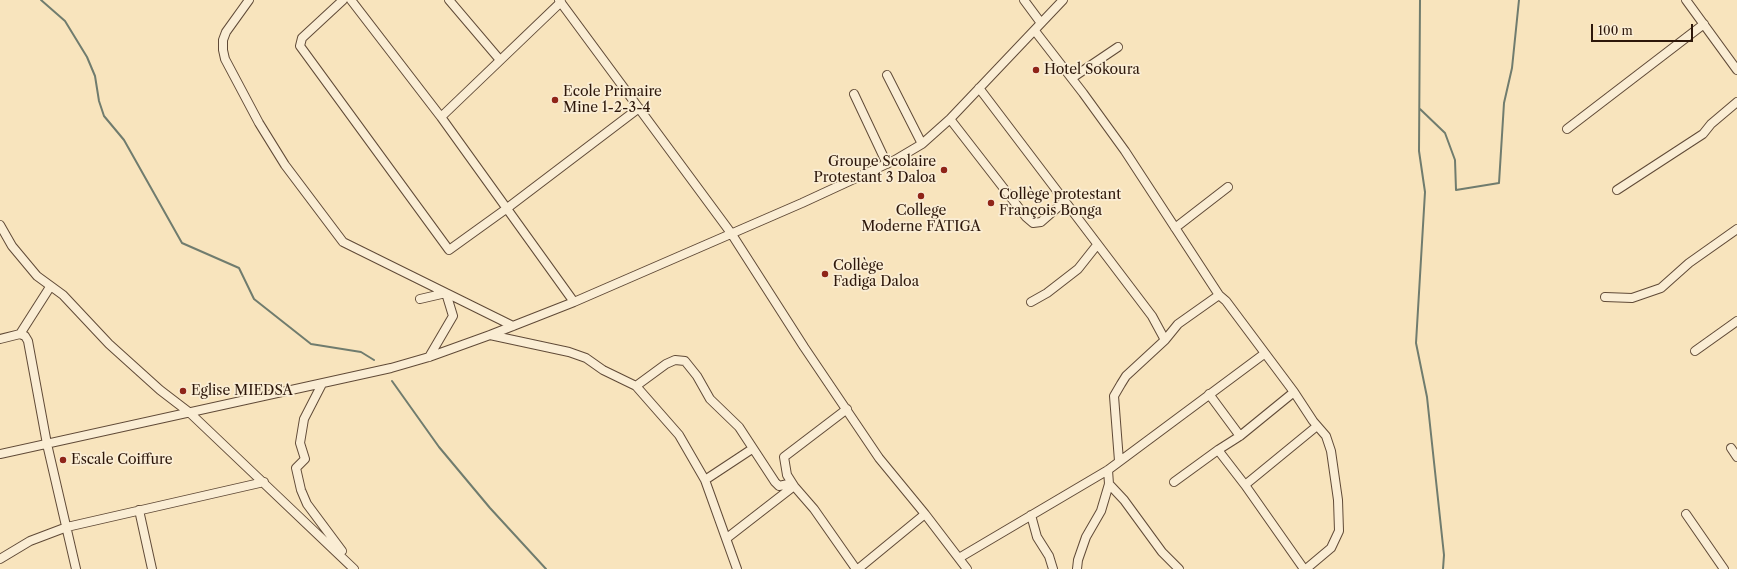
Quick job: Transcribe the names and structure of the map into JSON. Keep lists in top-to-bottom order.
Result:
{
  "places": [
    "Hotel Sokoura",
    "Ecole Primaire Mine 1-2-3-4",
    "Groupe Scolaire Protestant 3 Daloa",
    "College Moderne FATIGA",
    "Collège protestant François Bonga",
    "Collège Fadiga Daloa",
    "Eglise MIEDSA",
    "Escale Coiffure"
  ],
  "scale_bar": "100 m"
}
